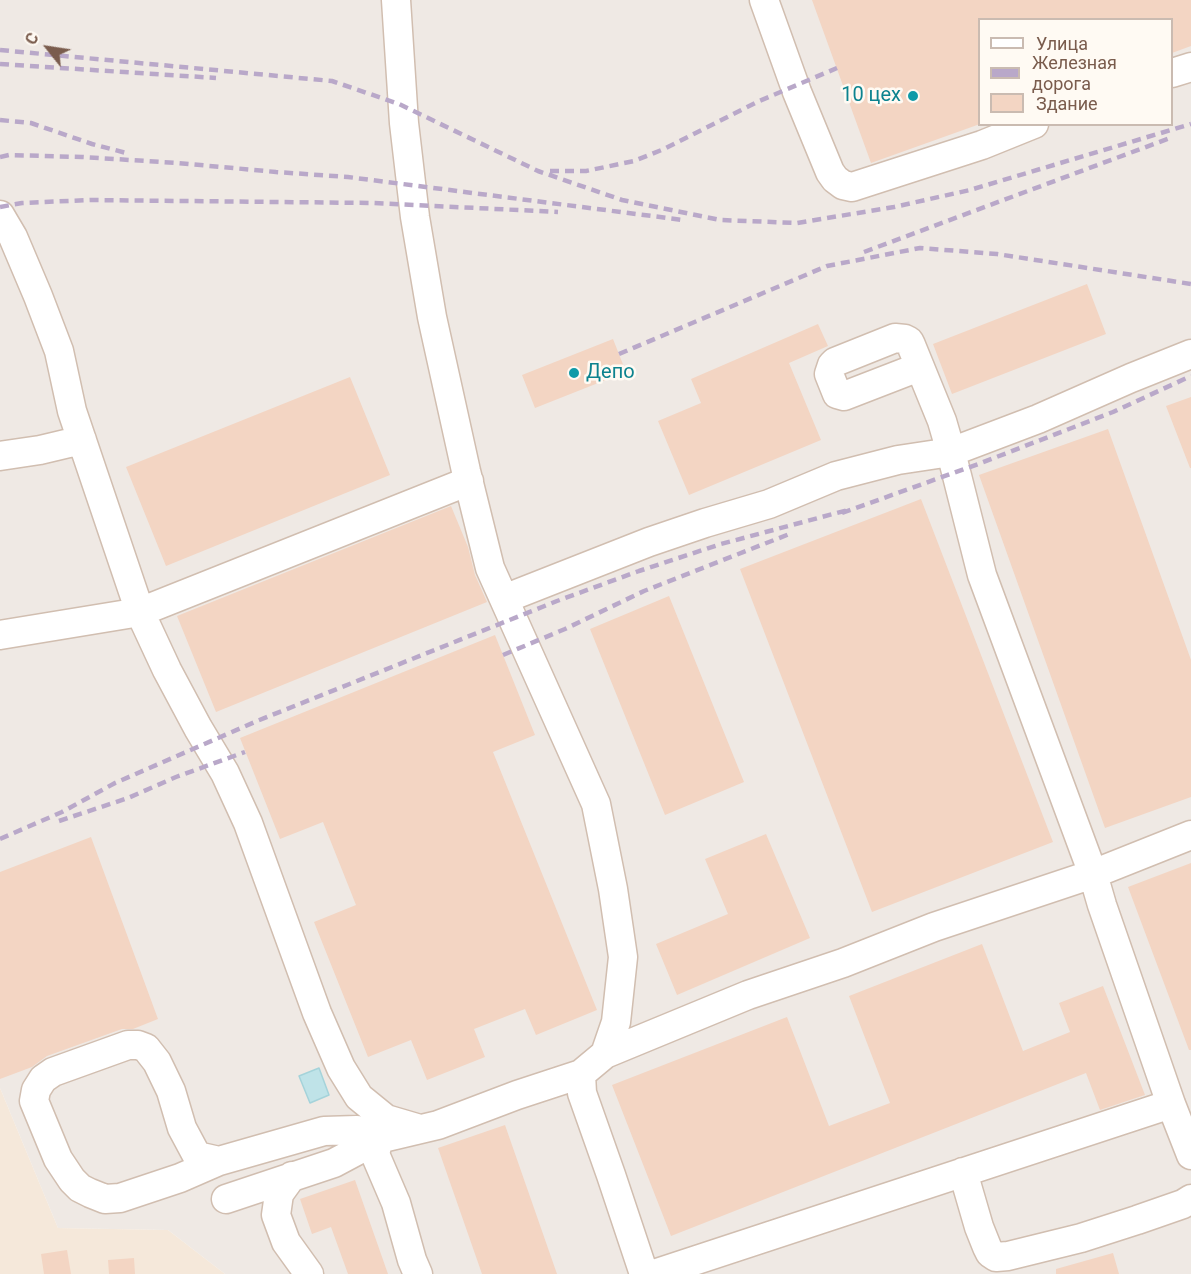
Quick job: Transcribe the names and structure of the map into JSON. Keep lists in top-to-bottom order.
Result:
{
  "places": ["10 цех", "Депо"],
  "legend": ["Улица", "Железная дорога", "Здание"],
  "north": "top left"
}
